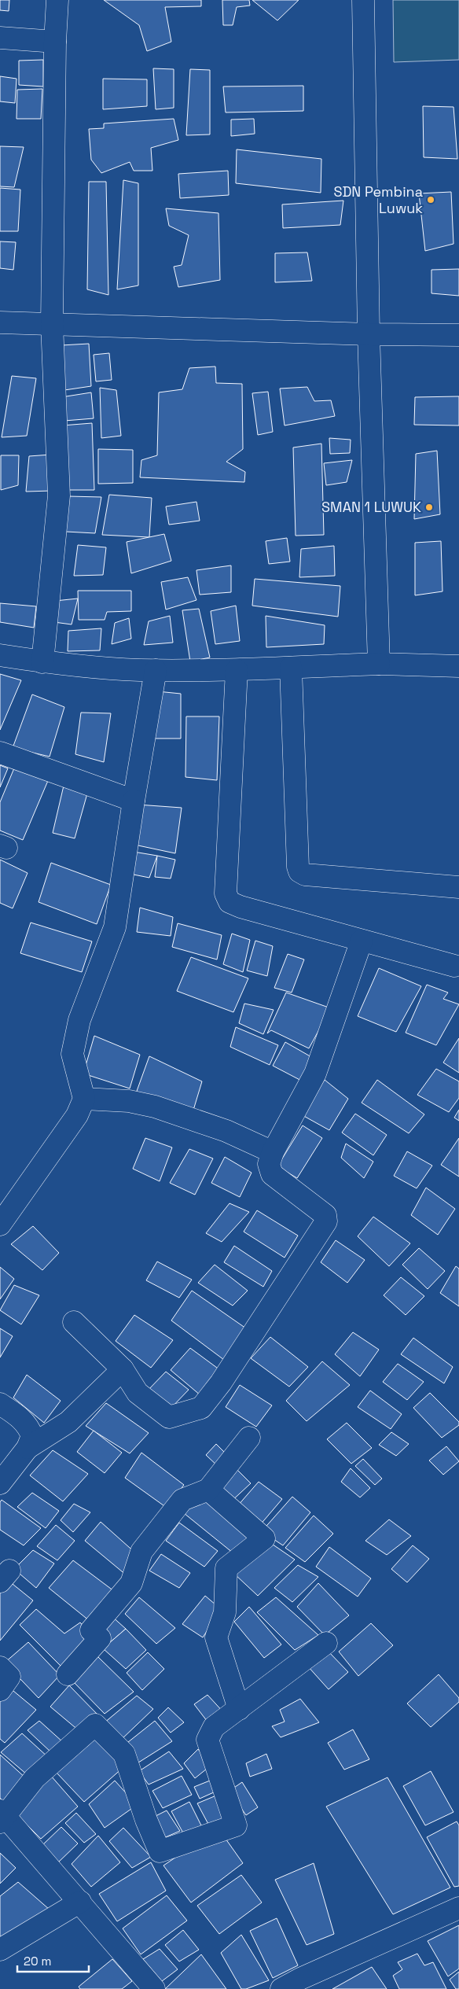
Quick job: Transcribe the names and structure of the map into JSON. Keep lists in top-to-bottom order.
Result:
{
  "places": ["SDN Pembina Luwuk", "SMAN 1 LUWUK"],
  "scale_bar": "20 m"
}
